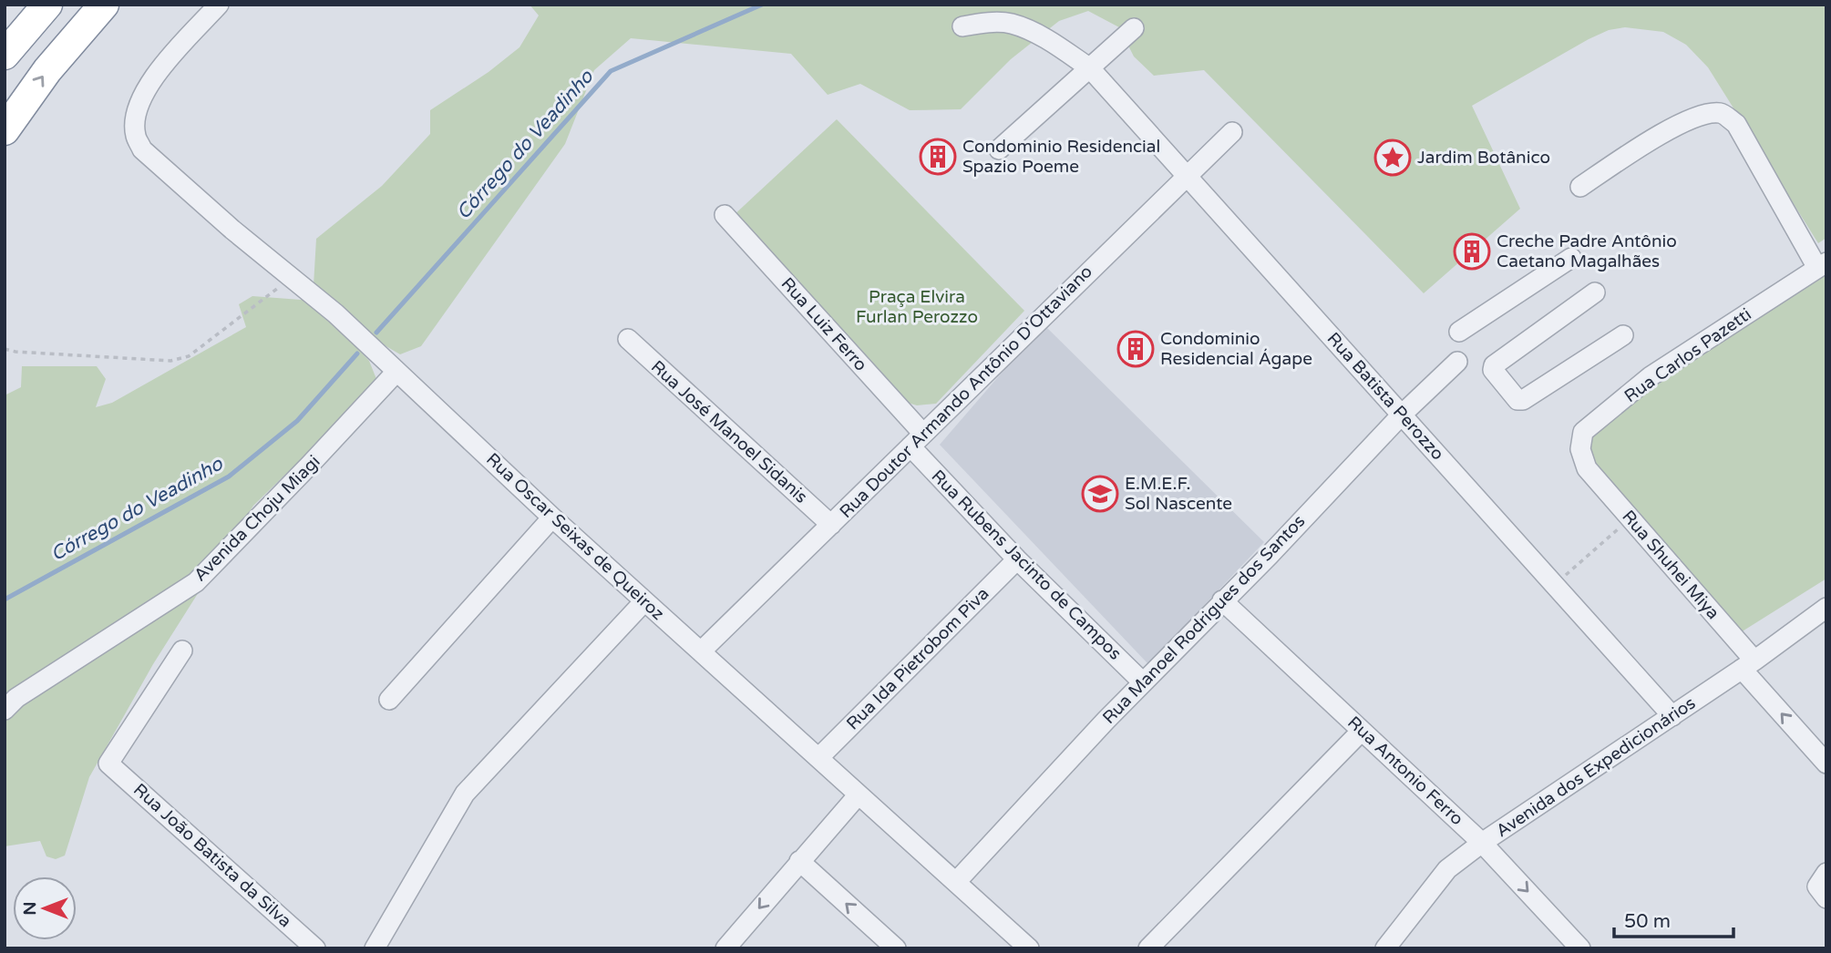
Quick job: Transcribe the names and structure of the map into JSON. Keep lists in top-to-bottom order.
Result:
{
  "streets": {
    "street": [
      "Rua Luiz Ferro",
      "Rua Carlos Pazetti",
      "Rua Doutor Armando Antônio D'Ottaviano",
      "Rua Batista Perozzo",
      "Rua José Manoel Sidanis",
      "Avenida Choju Miagi",
      "Rua Oscar Seixas de Queiroz",
      "Rua Rubens Jacinto de Campos",
      "Rua Shuhei Miya",
      "Rua Manoel Rodrigues dos Santos",
      "Rua Ida Pietrobom Piva",
      "Avenida dos Expedicionários",
      "Rua Antonio Ferro",
      "Rua João Batista da Silva"
    ]
  },
  "crossings": [
    ["Rua Luiz Ferro", "Rua Doutor Armando Antônio D'Ottaviano"],
    ["Rua Luiz Ferro", "Rua Rubens Jacinto de Campos"],
    ["Rua Carlos Pazetti", "Rua Shuhei Miya"],
    ["Rua Doutor Armando Antônio D'Ottaviano", "Rua Batista Perozzo"],
    ["Rua Doutor Armando Antônio D'Ottaviano", "Rua José Manoel Sidanis"],
    ["Rua Doutor Armando Antônio D'Ottaviano", "Rua Oscar Seixas de Queiroz"],
    ["Rua Doutor Armando Antônio D'Ottaviano", "Rua Rubens Jacinto de Campos"],
    ["Rua Batista Perozzo", "Rua Manoel Rodrigues dos Santos"],
    ["Rua Batista Perozzo", "Avenida dos Expedicionários"],
    ["Avenida Choju Miagi", "Rua Oscar Seixas de Queiroz"],
    ["Rua Oscar Seixas de Queiroz", "Rua Manoel Rodrigues dos Santos"],
    ["Rua Oscar Seixas de Queiroz", "Rua Ida Pietrobom Piva"],
    ["Rua Rubens Jacinto de Campos", "Rua Manoel Rodrigues dos Santos"],
    ["Rua Rubens Jacinto de Campos", "Rua Ida Pietrobom Piva"],
    ["Rua Shuhei Miya", "Avenida dos Expedicionários"],
    ["Rua Manoel Rodrigues dos Santos", "Rua Antonio Ferro"],
    ["Avenida dos Expedicionários", "Rua Antonio Ferro"]
  ],
  "water": ["Córrego do Veadinho"],
  "parks": ["Praça Elvira Furlan Perozzo"],
  "places": {
    "building": ["Condominio Residencial Spazio Poeme", "Creche Padre Antônio Caetano Magalhães", "Condominio Residencial Ágape"],
    "place": ["Jardim Botânico"],
    "school or university": ["E.M.E.F. Sol Nascente"]
  },
  "scale_bar": "50 m",
  "north": "left"
}
